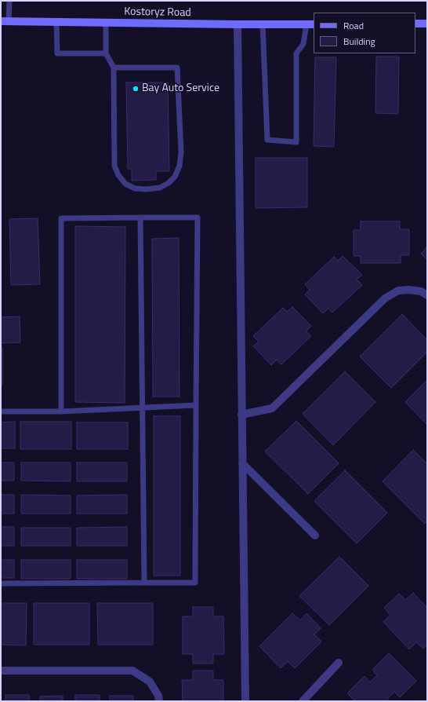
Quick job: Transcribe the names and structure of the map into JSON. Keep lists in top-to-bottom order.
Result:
{
  "streets": {
    "main road": ["Kostoryz Road"]
  },
  "places": ["Bay Auto Service"],
  "legend": ["Road", "Building"]
}
